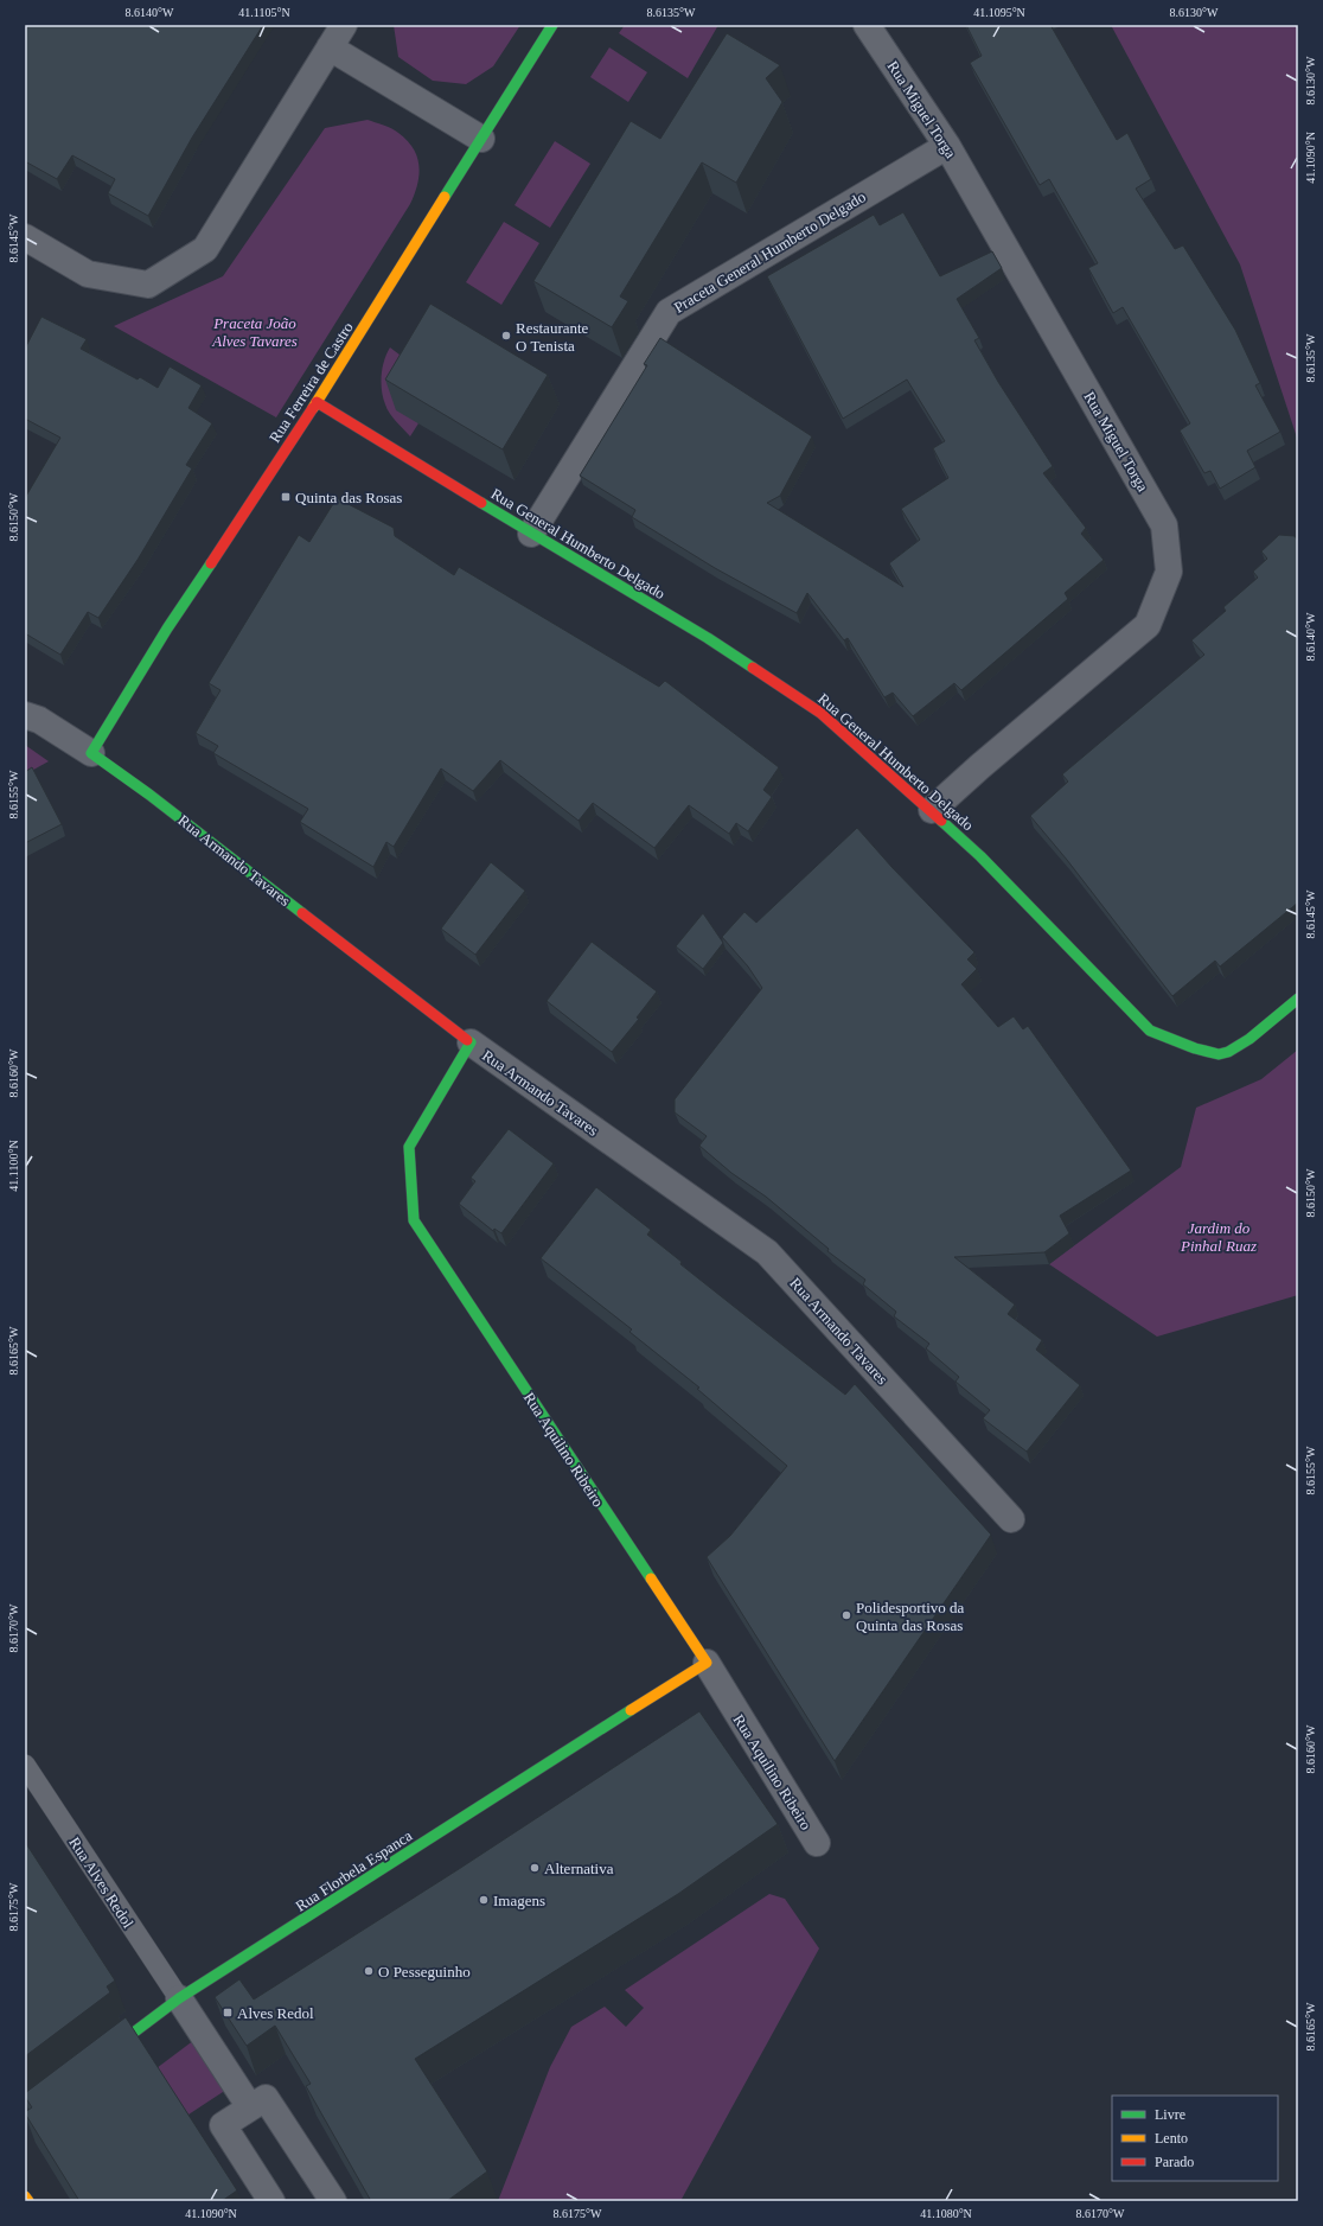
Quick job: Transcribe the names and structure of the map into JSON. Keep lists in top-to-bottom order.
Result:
{
  "streets": {
    "street": [
      "Rua Miguel Torga",
      "Praceta General Humberto Delgado",
      "Rua Ferreira de Castro",
      "Rua General Humberto Delgado",
      "Rua Armando Tavares",
      "Rua Aquilino Ribeiro",
      "Rua Florbela Espanca"
    ],
    "lane": ["Rua Alves Redol"]
  },
  "crossings": [
    ["Rua Miguel Torga", "Praceta General Humberto Delgado"],
    ["Rua Miguel Torga", "Rua General Humberto Delgado"],
    ["Praceta General Humberto Delgado", "Rua General Humberto Delgado"],
    ["Rua Ferreira de Castro", "Rua General Humberto Delgado"],
    ["Rua Ferreira de Castro", "Rua Armando Tavares"],
    ["Rua Armando Tavares", "Rua Aquilino Ribeiro"],
    ["Rua Aquilino Ribeiro", "Rua Florbela Espanca"],
    ["Rua Florbela Espanca", "Rua Alves Redol"]
  ],
  "parks": ["Praceta João Alves Tavares", "Jardim do Pinhal Ruaz"],
  "places": {
    "other": [
      "Restaurante O Tenista",
      "Polidesportivo da Quinta das Rosas",
      "Alternativa",
      "Imagens",
      "O Pesseguinho"
    ],
    "transit": ["Quinta das Rosas", "Alves Redol"]
  },
  "legend": ["Livre", "Lento", "Parado"],
  "coordinates": [
    "8.6140°W",
    "41.1105°N",
    "8.6135°W",
    "41.1095°N",
    "8.6130°W",
    "41.1090°N",
    "8.6145°W",
    "8.6150°W",
    "8.6155°W",
    "8.6160°W",
    "41.1100°N",
    "8.6165°W",
    "8.6170°W",
    "8.6175°W",
    "41.1080°N"
  ]
}
